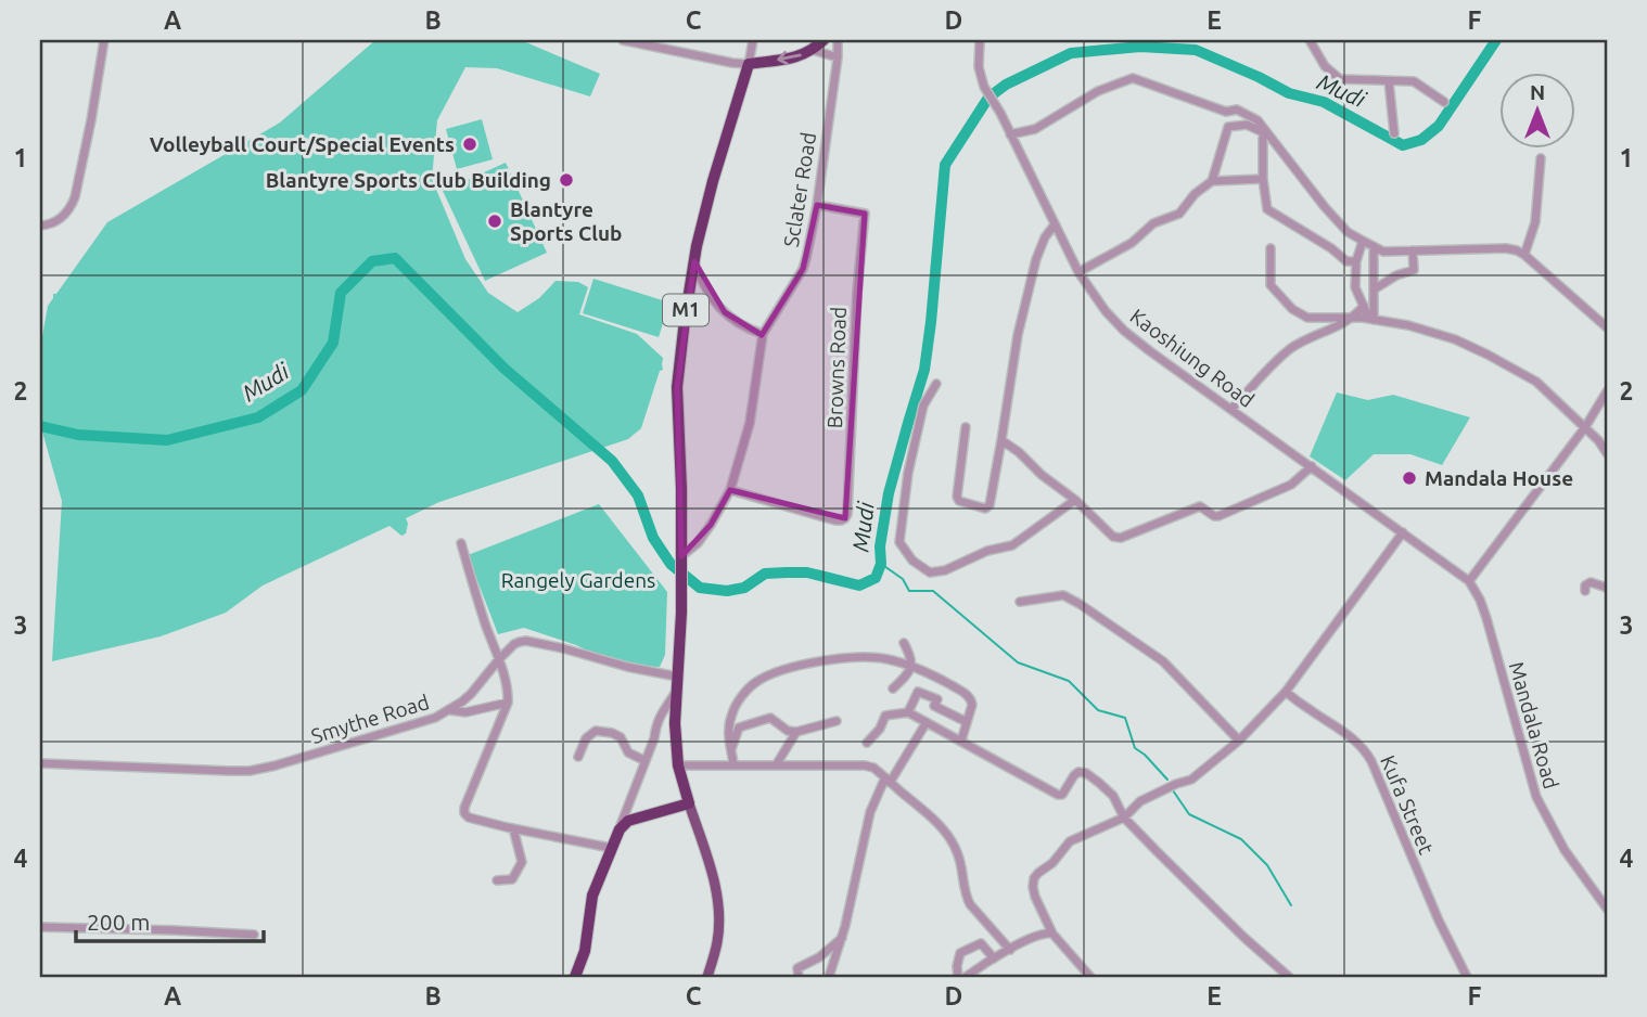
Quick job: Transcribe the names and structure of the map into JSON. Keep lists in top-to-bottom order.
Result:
{
  "streets": {
    "highway": ["M1"],
    "street": [
      "Sclater Road",
      "Kaoshiung Road",
      "Browns Road",
      "Smythe Road",
      "Mandala Road",
      "Kufa Street"
    ]
  },
  "crossings": [
    ["Sclater Road", "Browns Road"],
    ["M1", "Smythe Road"],
    ["Kaoshiung Road", "Mandala Road"]
  ],
  "water": ["Mudi"],
  "parks": ["Rangely Gardens"],
  "places": [
    "Volleyball Court/Special Events",
    "Blantyre Sports Club Building",
    "Blantyre Sports Club",
    "Mandala House"
  ],
  "scale_bar": "200 m",
  "north": "top",
  "grid": {
    "columns": [
      "A",
      "B",
      "C",
      "D",
      "E",
      "F"
    ],
    "rows": [
      "1",
      "2",
      "3",
      "4"
    ]
  }
}
